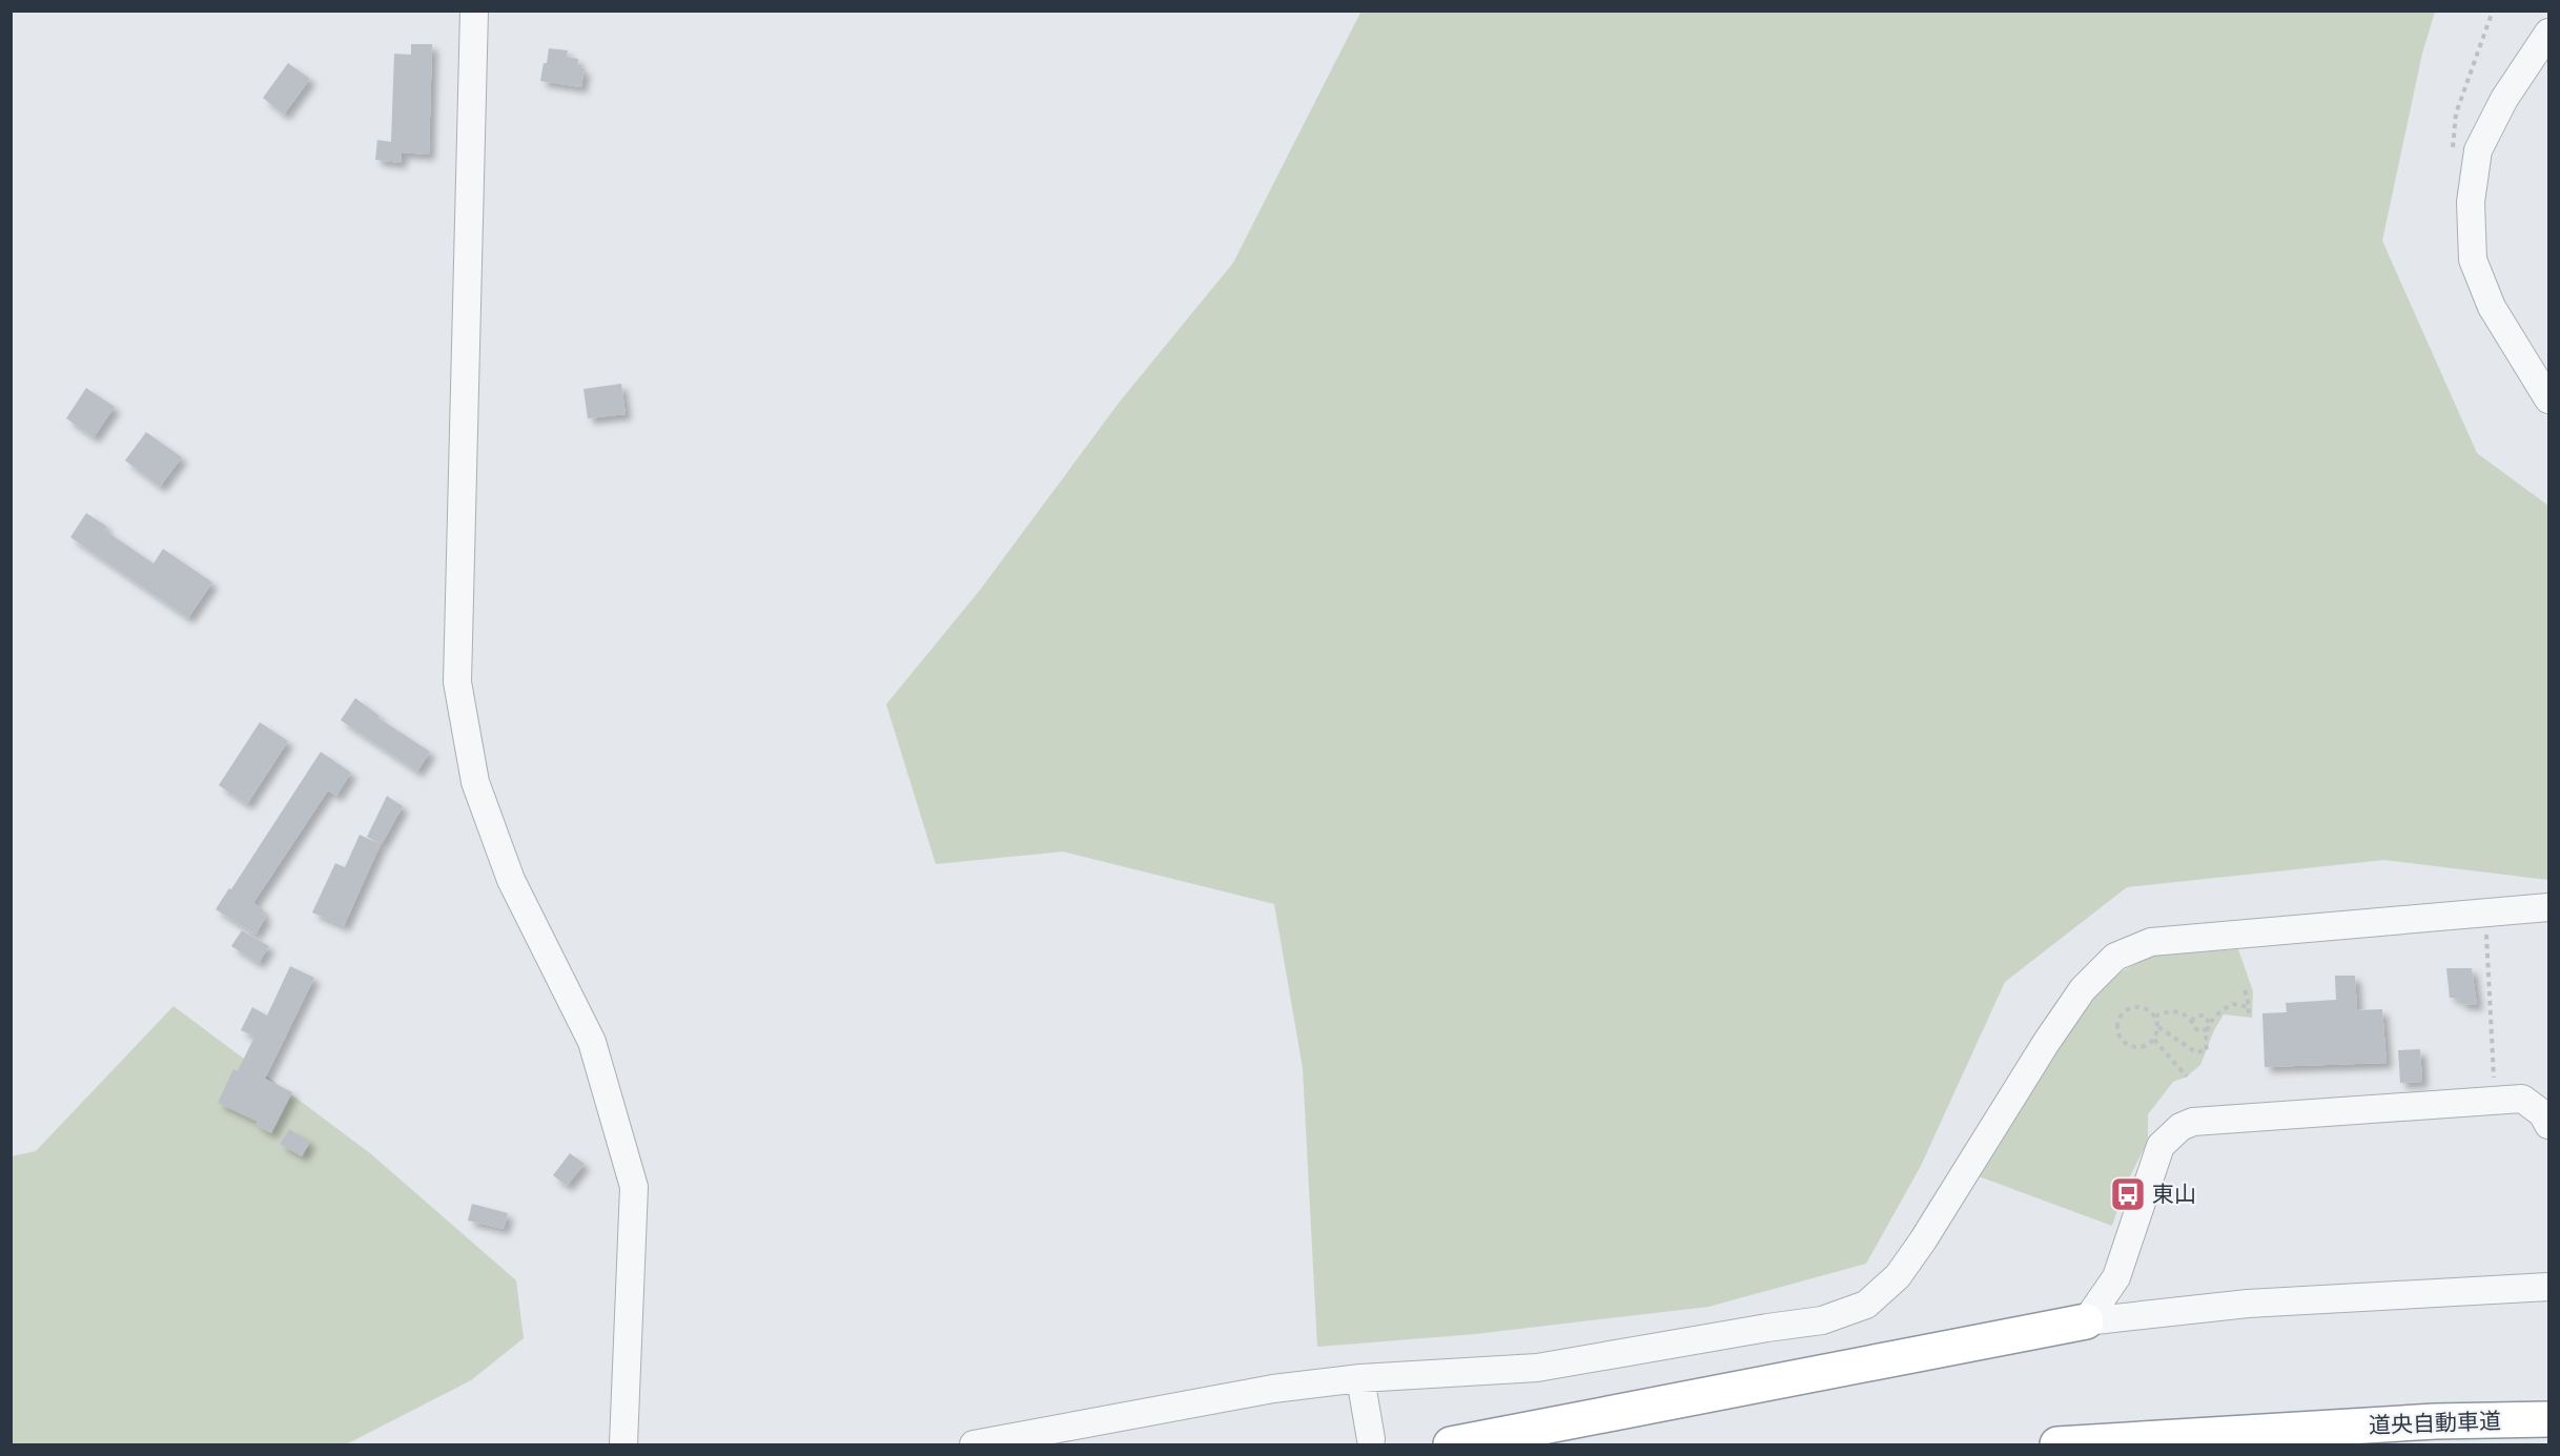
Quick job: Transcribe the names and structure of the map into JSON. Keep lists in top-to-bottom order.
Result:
{
  "streets": {
    "highway": ["道央自動車道"]
  },
  "places": {
    "bus stop": ["東山"]
  }
}
